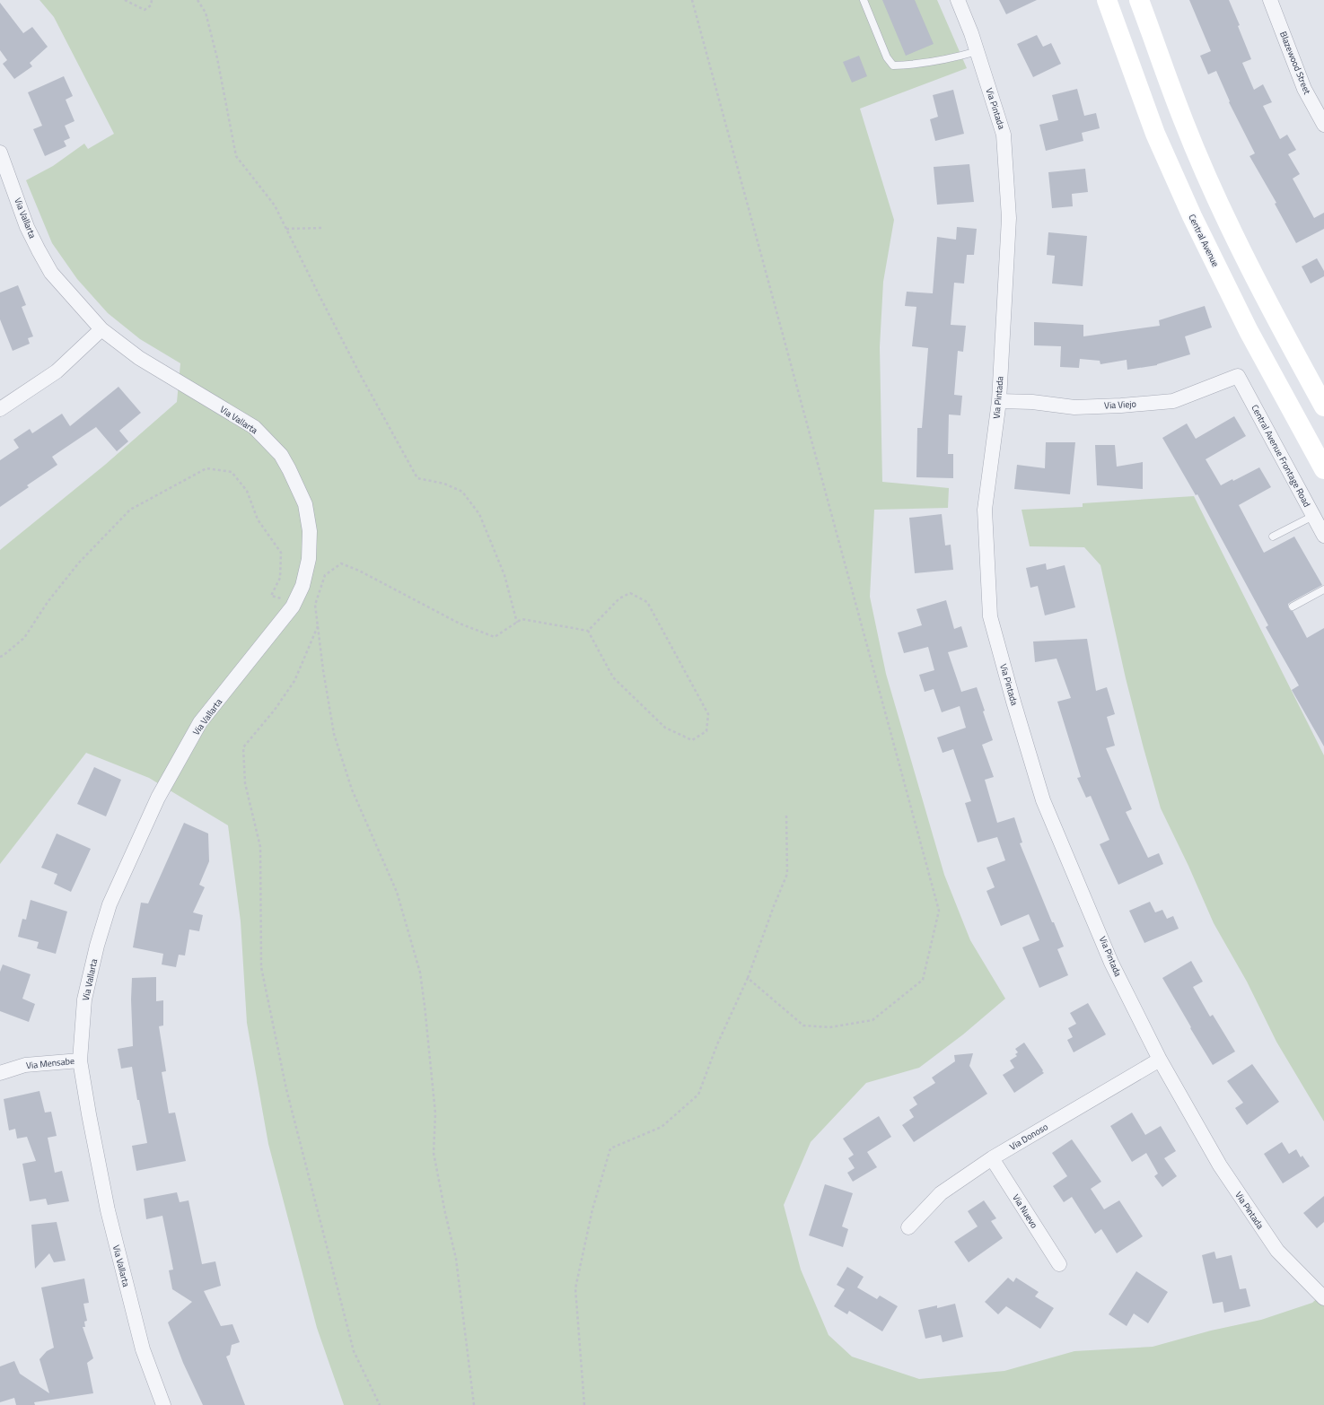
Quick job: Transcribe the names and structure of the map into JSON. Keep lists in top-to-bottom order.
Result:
{
  "streets": {
    "main road": ["Central Avenue"],
    "street": [
      "Blazewood Street",
      "Via Pintada",
      "Via Vallarta",
      "Via Viejo",
      "Central Avenue Frontage Road",
      "Via Mensabe",
      "Via Donoso",
      "Via Nuevo"
    ]
  },
  "crossings": [
    ["Via Pintada", "Via Viejo"],
    ["Via Pintada", "Via Donoso"],
    ["Via Vallarta", "Via Mensabe"],
    ["Via Viejo", "Central Avenue Frontage Road"],
    ["Via Donoso", "Via Nuevo"]
  ]
}
